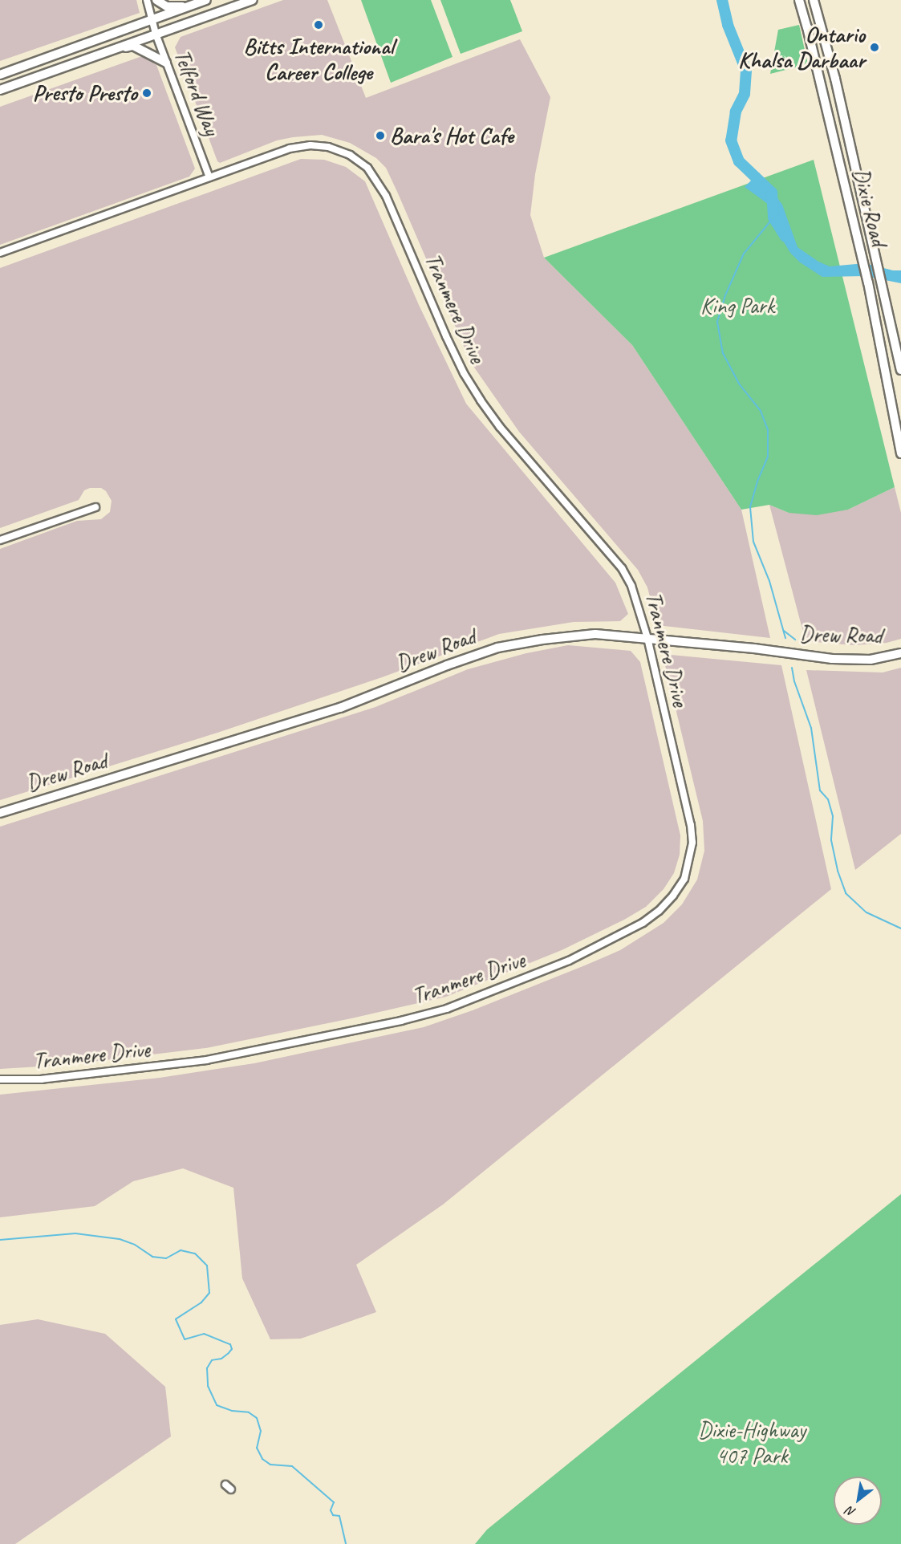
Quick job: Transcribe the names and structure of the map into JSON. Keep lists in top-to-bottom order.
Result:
{
  "streets": {
    "main road": ["Dixie Road", "Drew Road"],
    "street": ["Telford Way", "Tranmere Drive"]
  },
  "crossings": [
    ["Telford Way", "Tranmere Drive"],
    ["Tranmere Drive", "Drew Road"]
  ],
  "parks": ["King Park", "Dixie-Highway 407 Park"],
  "places": [
    "Bitts International Career College",
    "Ontario Khalsa Darbaar",
    "Presto Presto",
    "Bara's Hot Cafe"
  ],
  "north": "bottom left"
}
